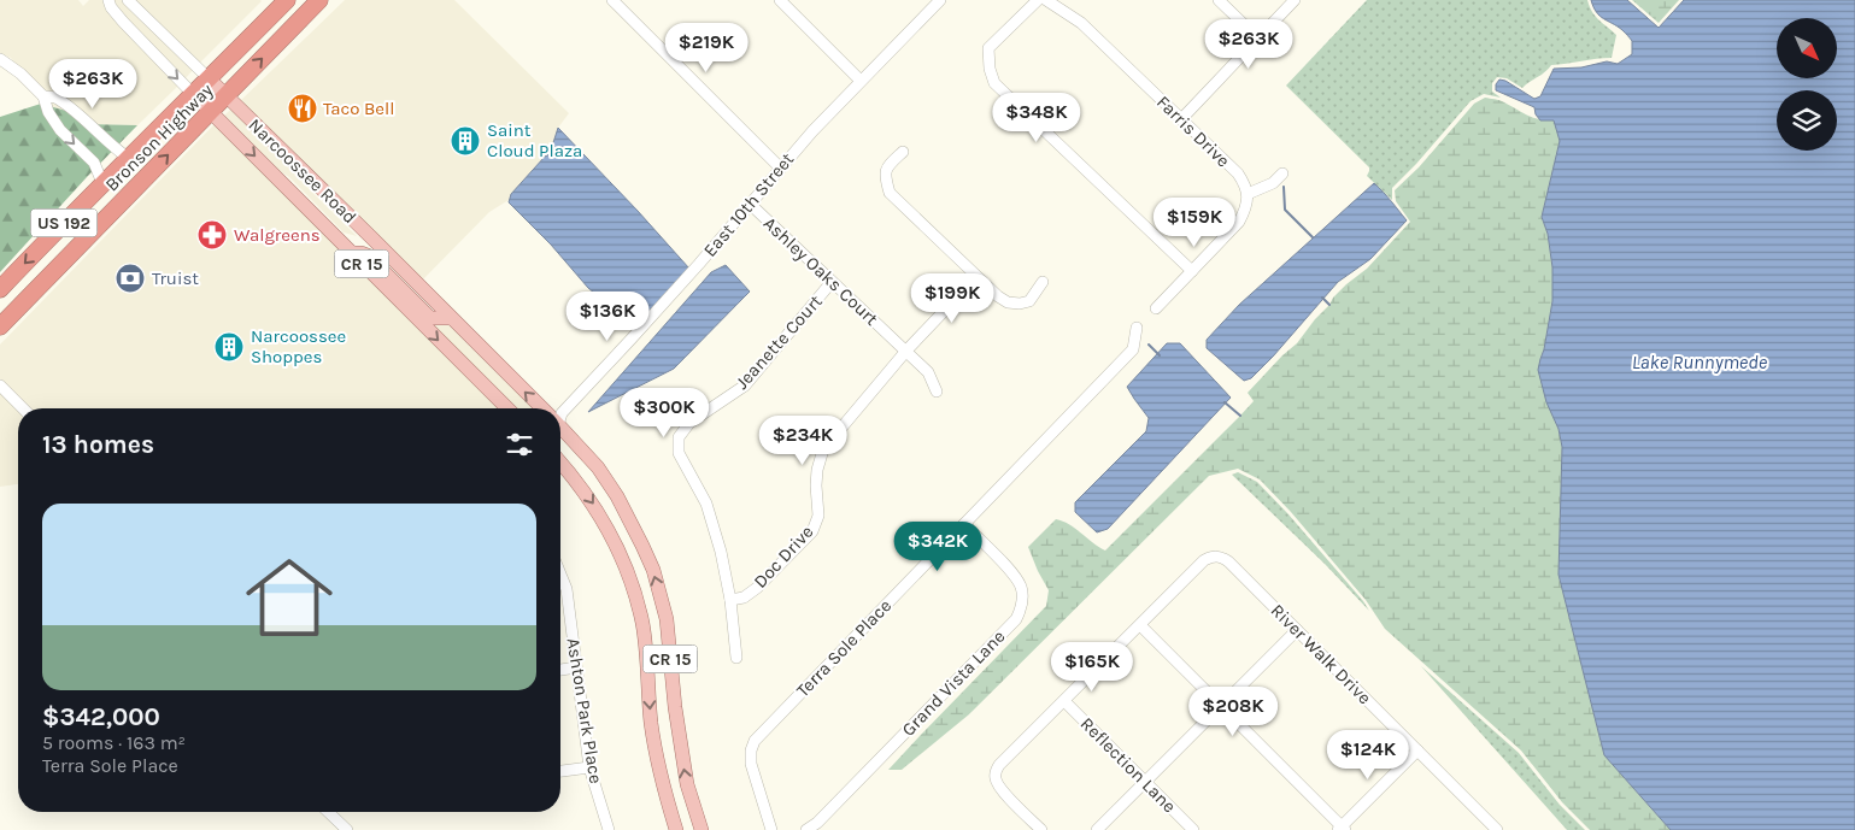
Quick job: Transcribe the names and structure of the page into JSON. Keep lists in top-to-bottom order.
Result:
{
  "streets": {
    "highway": ["Bronson Highway", "US 192"],
    "main road": ["Narcoossee Road", "CR 15"],
    "street": [
      "Farris Drive",
      "East 10th Street",
      "Ashley Oaks Court",
      "Jeanette Court",
      "Doc Drive",
      "Terra Sole Place",
      "River Walk Drive",
      "Grand Vista Lane",
      "Ashton Park Place",
      "Reflection Lane"
    ]
  },
  "crossings": [
    ["Bronson Highway", "Narcoossee Road"],
    ["East 10th Street", "Ashley Oaks Court"],
    ["Ashley Oaks Court", "Jeanette Court"],
    ["Ashley Oaks Court", "Doc Drive"],
    ["Jeanette Court", "Doc Drive"],
    ["Terra Sole Place", "Grand Vista Lane"]
  ],
  "water": ["Lake Runnymede"],
  "places": {
    "restaurant": ["Taco Bell"],
    "building": ["Saint Cloud Plaza", "Narcoossee Shoppes"],
    "pharmacy": ["Walgreens"],
    "bank": ["Truist"]
  },
  "north": "bottom right",
  "page": {
    "price": [
      "$263K",
      "$219K",
      "$263K",
      "$348K",
      "$159K",
      "$199K",
      "$136K",
      "$300K",
      "$234K",
      "$342K",
      "$165K",
      "$208K",
      "$124K"
    ],
    "heading": "13 homes",
    "list": [
      {
        "name": "$342,000",
        "note": "5 rooms · 163 m² · Terra Sole Place"
      }
    ]
  }
}
